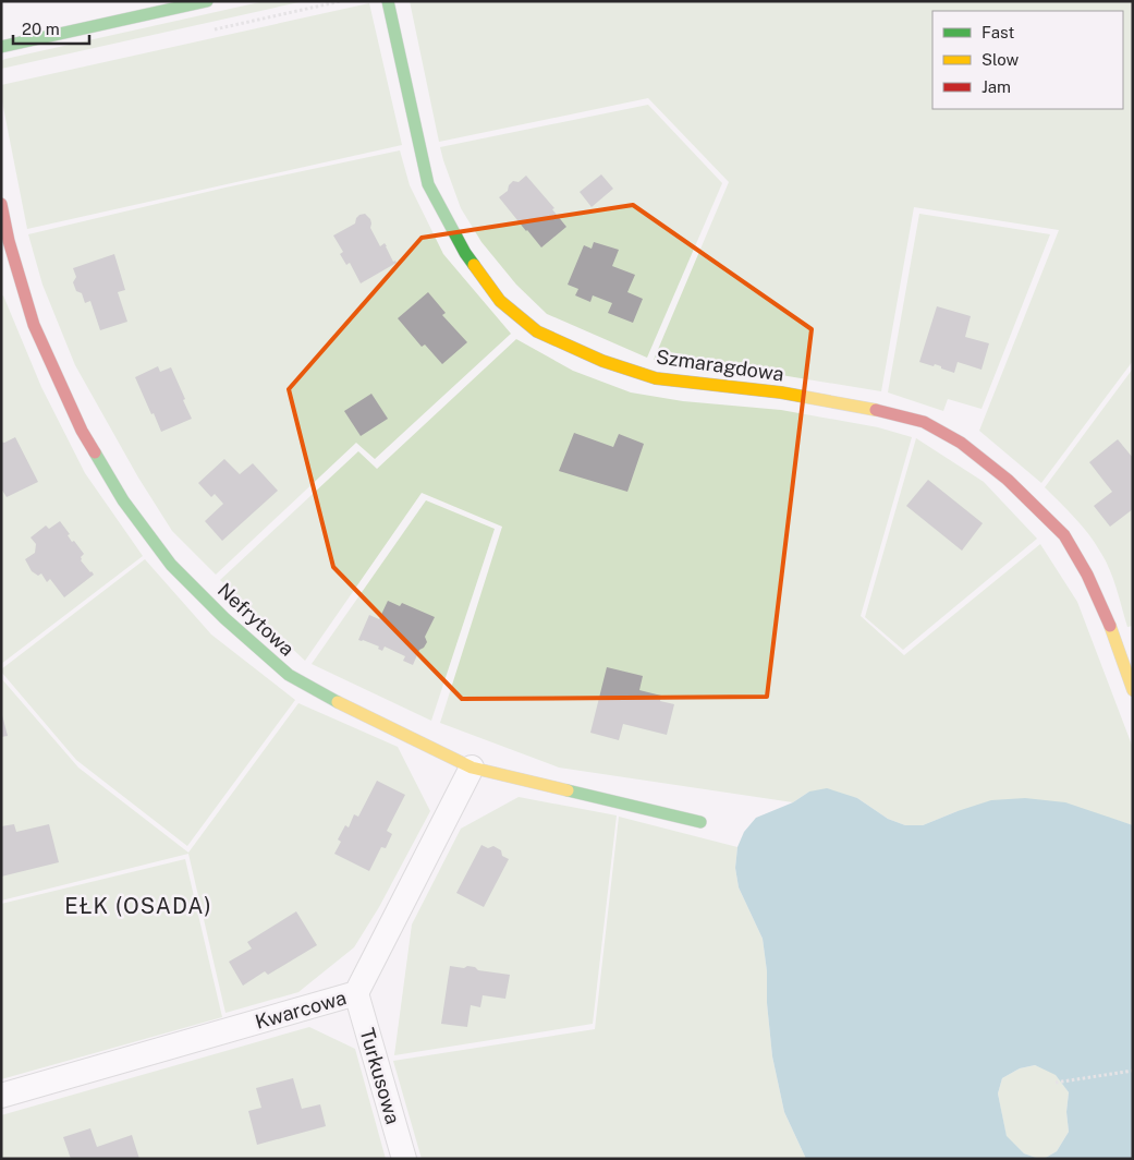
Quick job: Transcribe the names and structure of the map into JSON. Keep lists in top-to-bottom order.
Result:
{
  "streets": {
    "street": [
      "Szmaragdowa",
      "Nefrytowa",
      "Kwarcowa",
      "Turkusowa"
    ]
  },
  "crossings": [
    ["Nefrytowa", "Kwarcowa"],
    ["Kwarcowa", "Turkusowa"]
  ],
  "districts": ["EŁK (OSADA)"],
  "legend": ["Fast", "Slow", "Jam"],
  "scale_bar": "20 m"
}
